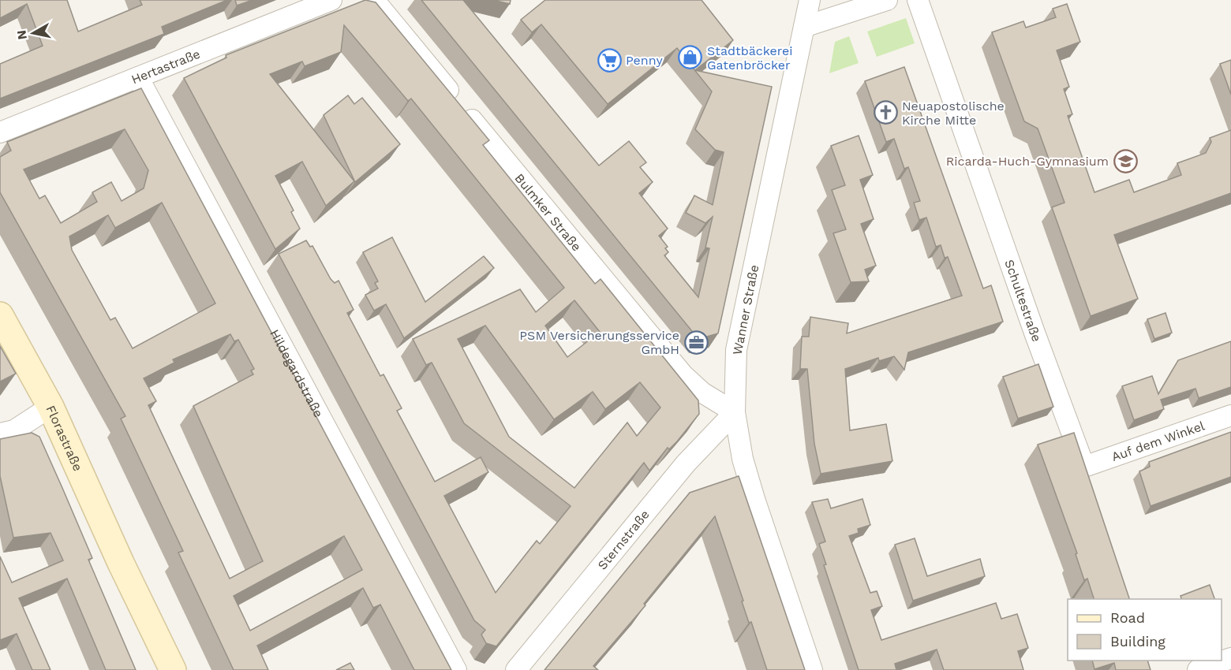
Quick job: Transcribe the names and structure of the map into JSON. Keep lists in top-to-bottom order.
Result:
{
  "streets": {
    "main road": ["Florastraße"],
    "street": [
      "Hertastraße",
      "Bulmker Straße",
      "Schultestraße",
      "Wanner Straße",
      "Hildegardstraße",
      "Auf dem Winkel",
      "Sternstraße"
    ]
  },
  "crossings": [
    ["Hertastraße", "Hildegardstraße"],
    ["Bulmker Straße", "Wanner Straße"],
    ["Bulmker Straße", "Sternstraße"],
    ["Schultestraße", "Auf dem Winkel"],
    ["Wanner Straße", "Sternstraße"]
  ],
  "places": {
    "shop": ["Stadtbäckerei Gatenbröcker"],
    "supermarket": ["Penny"],
    "church": ["Neuapostolische Kirche Mitte"],
    "school or university": ["Ricarda-Huch-Gymnasium"],
    "office": ["PSM Versicherungsservice GmbH"]
  },
  "legend": ["Road", "Building"],
  "north": "left"
}
